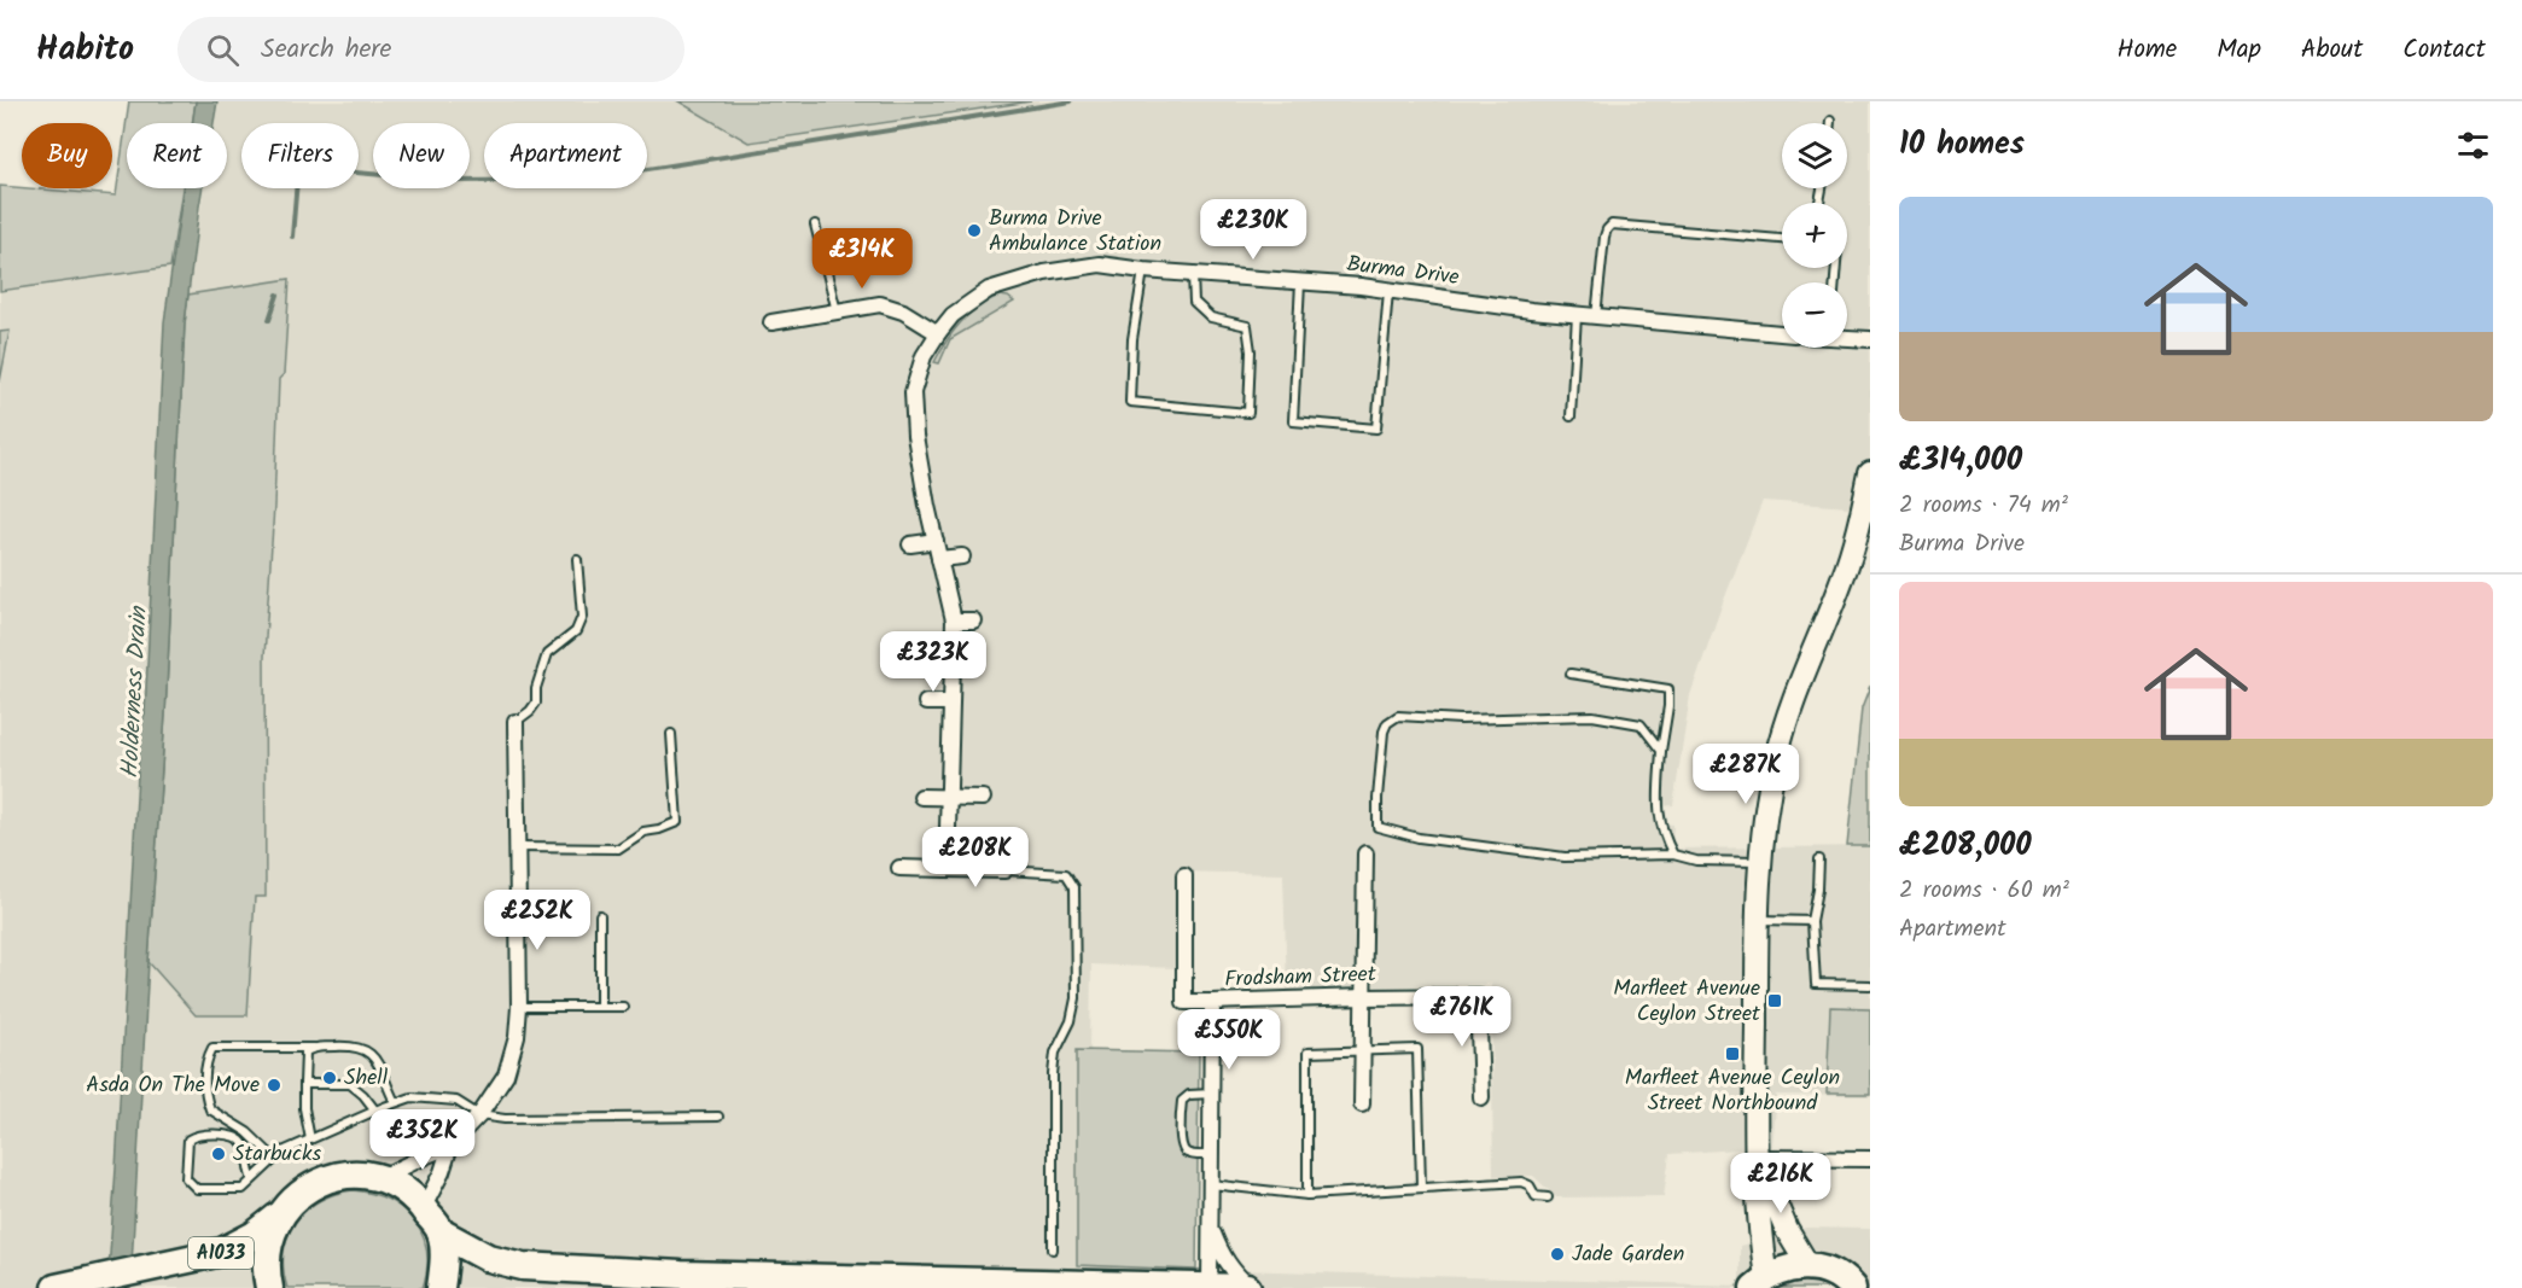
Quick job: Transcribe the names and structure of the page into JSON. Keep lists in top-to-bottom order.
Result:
{
  "streets": {
    "highway": ["A1033"],
    "street": ["Burma Drive", "Frodsham Street"]
  },
  "water": ["Holderness Drain"],
  "places": {
    "other": [
      "Burma Drive Ambulance Station",
      "Shell",
      "Asda On The Move",
      "Starbucks",
      "Jade Garden"
    ],
    "transit": ["Marfleet Avenue Ceylon Street", "Marfleet Avenue Ceylon Street Northbound"]
  },
  "page": {
    "header": "Habito",
    "search": "Search here",
    "nav": [
      "Home",
      "Map",
      "About",
      "Contact"
    ],
    "heading": "10 homes",
    "map_buttons": ["+", "−"],
    "chip": [
      "Buy",
      "Rent",
      "Filters",
      "New",
      "Apartment"
    ],
    "list": [
      {
        "name": "£314,000",
        "note": "2 rooms · 74 m² · Burma Drive"
      },
      {
        "name": "£208,000",
        "note": "2 rooms · 60 m² · Apartment"
      }
    ],
    "price": [
      "£230K",
      "£314K",
      "£323K",
      "£287K",
      "£208K",
      "£252K",
      "£761K",
      "£550K",
      "£352K",
      "£216K"
    ]
  }
}
